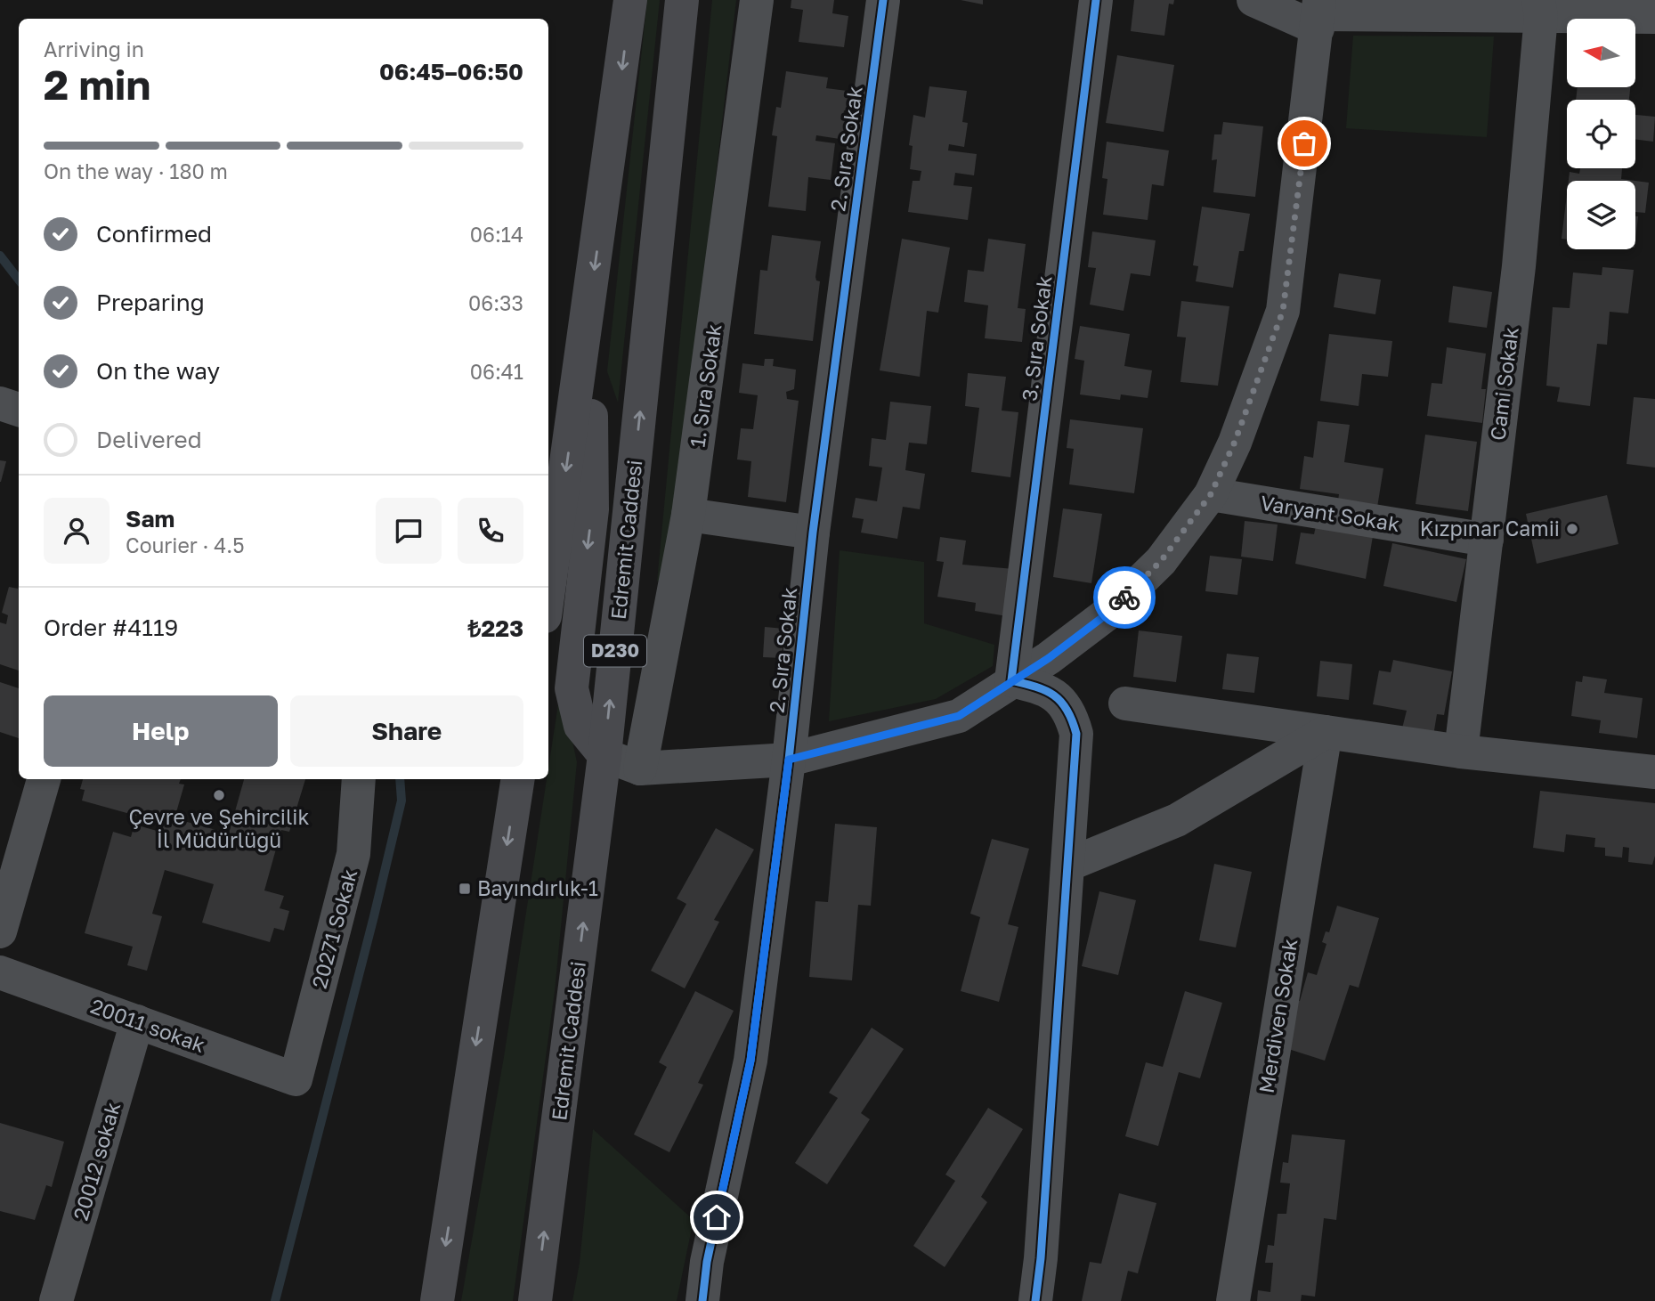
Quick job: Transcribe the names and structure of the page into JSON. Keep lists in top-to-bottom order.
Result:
{
  "streets": {
    "highway": ["Edremit Caddesi", "D230"],
    "street": [
      "2. Sıra Sokak",
      "3. Sıra Sokak",
      "Cami Sokak",
      "1. Sıra Sokak",
      "Varyant Sokak",
      "20271 Sokak",
      "Merdiven Sokak",
      "20011 sokak",
      "20012 sokak"
    ]
  },
  "crossings": [
    ["Cami Sokak", "Varyant Sokak"],
    ["20271 Sokak", "20011 sokak"],
    ["20011 sokak", "20012 sokak"]
  ],
  "places": {
    "other": ["Kızpınar Camii", "Çevre ve Şehircilik İl Müdürlüğü"],
    "transit": ["Bayındırlık-1"]
  },
  "north": "left",
  "page": {
    "heading": ["2 min", "Arriving in", "06:45–06:50"],
    "panel": [
      "Sam",
      "Courier · 4.5",
      "Order #4119",
      "₺223"
    ],
    "bar": "On the way · 180 m",
    "list": [
      ["Confirmed", "06:14"],
      ["Preparing", "06:33"],
      ["On the way", "06:41"],
      "Delivered"
    ],
    "buttons": ["Help", "Share"]
  }
}
